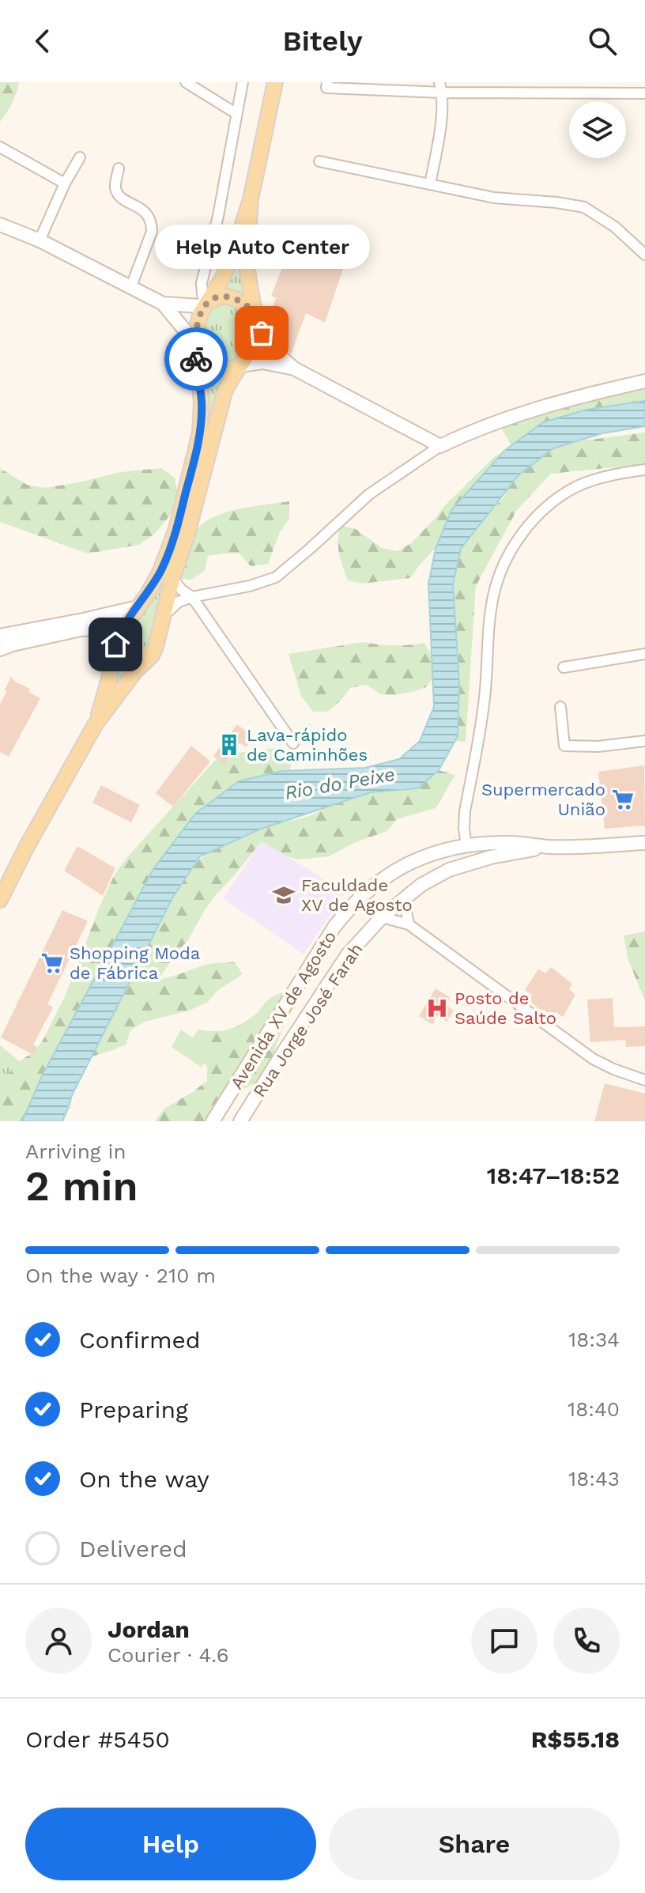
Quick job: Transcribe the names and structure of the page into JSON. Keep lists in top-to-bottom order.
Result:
{
  "streets": {
    "street": ["Avenida XV de Agosto", "Rua Jorge José Farah"]
  },
  "crossings": [
    ["Avenida XV de Agosto", "Rua Jorge José Farah"]
  ],
  "water": ["Rio do Peixe"],
  "places": {
    "other": ["Help Auto Center"],
    "building": ["Lava-rápido de Caminhões"],
    "supermarket": ["Supermercado União", "Shopping Moda de Fábrica"],
    "school or university": ["Faculdade XV de Agosto"],
    "hospital": ["Posto de Saúde Salto"]
  },
  "page": {
    "header": "Bitely",
    "bubble": "Help Auto Center",
    "heading": ["2 min", "Arriving in", "18:47–18:52"],
    "panel": [
      "Jordan",
      "Courier · 4.6",
      "Order #5450",
      "R$55.18"
    ],
    "bar": "On the way · 210 m",
    "list": [
      ["Confirmed", "18:34"],
      ["Preparing", "18:40"],
      ["On the way", "18:43"],
      "Delivered"
    ],
    "buttons": ["Help", "Share"]
  }
}
